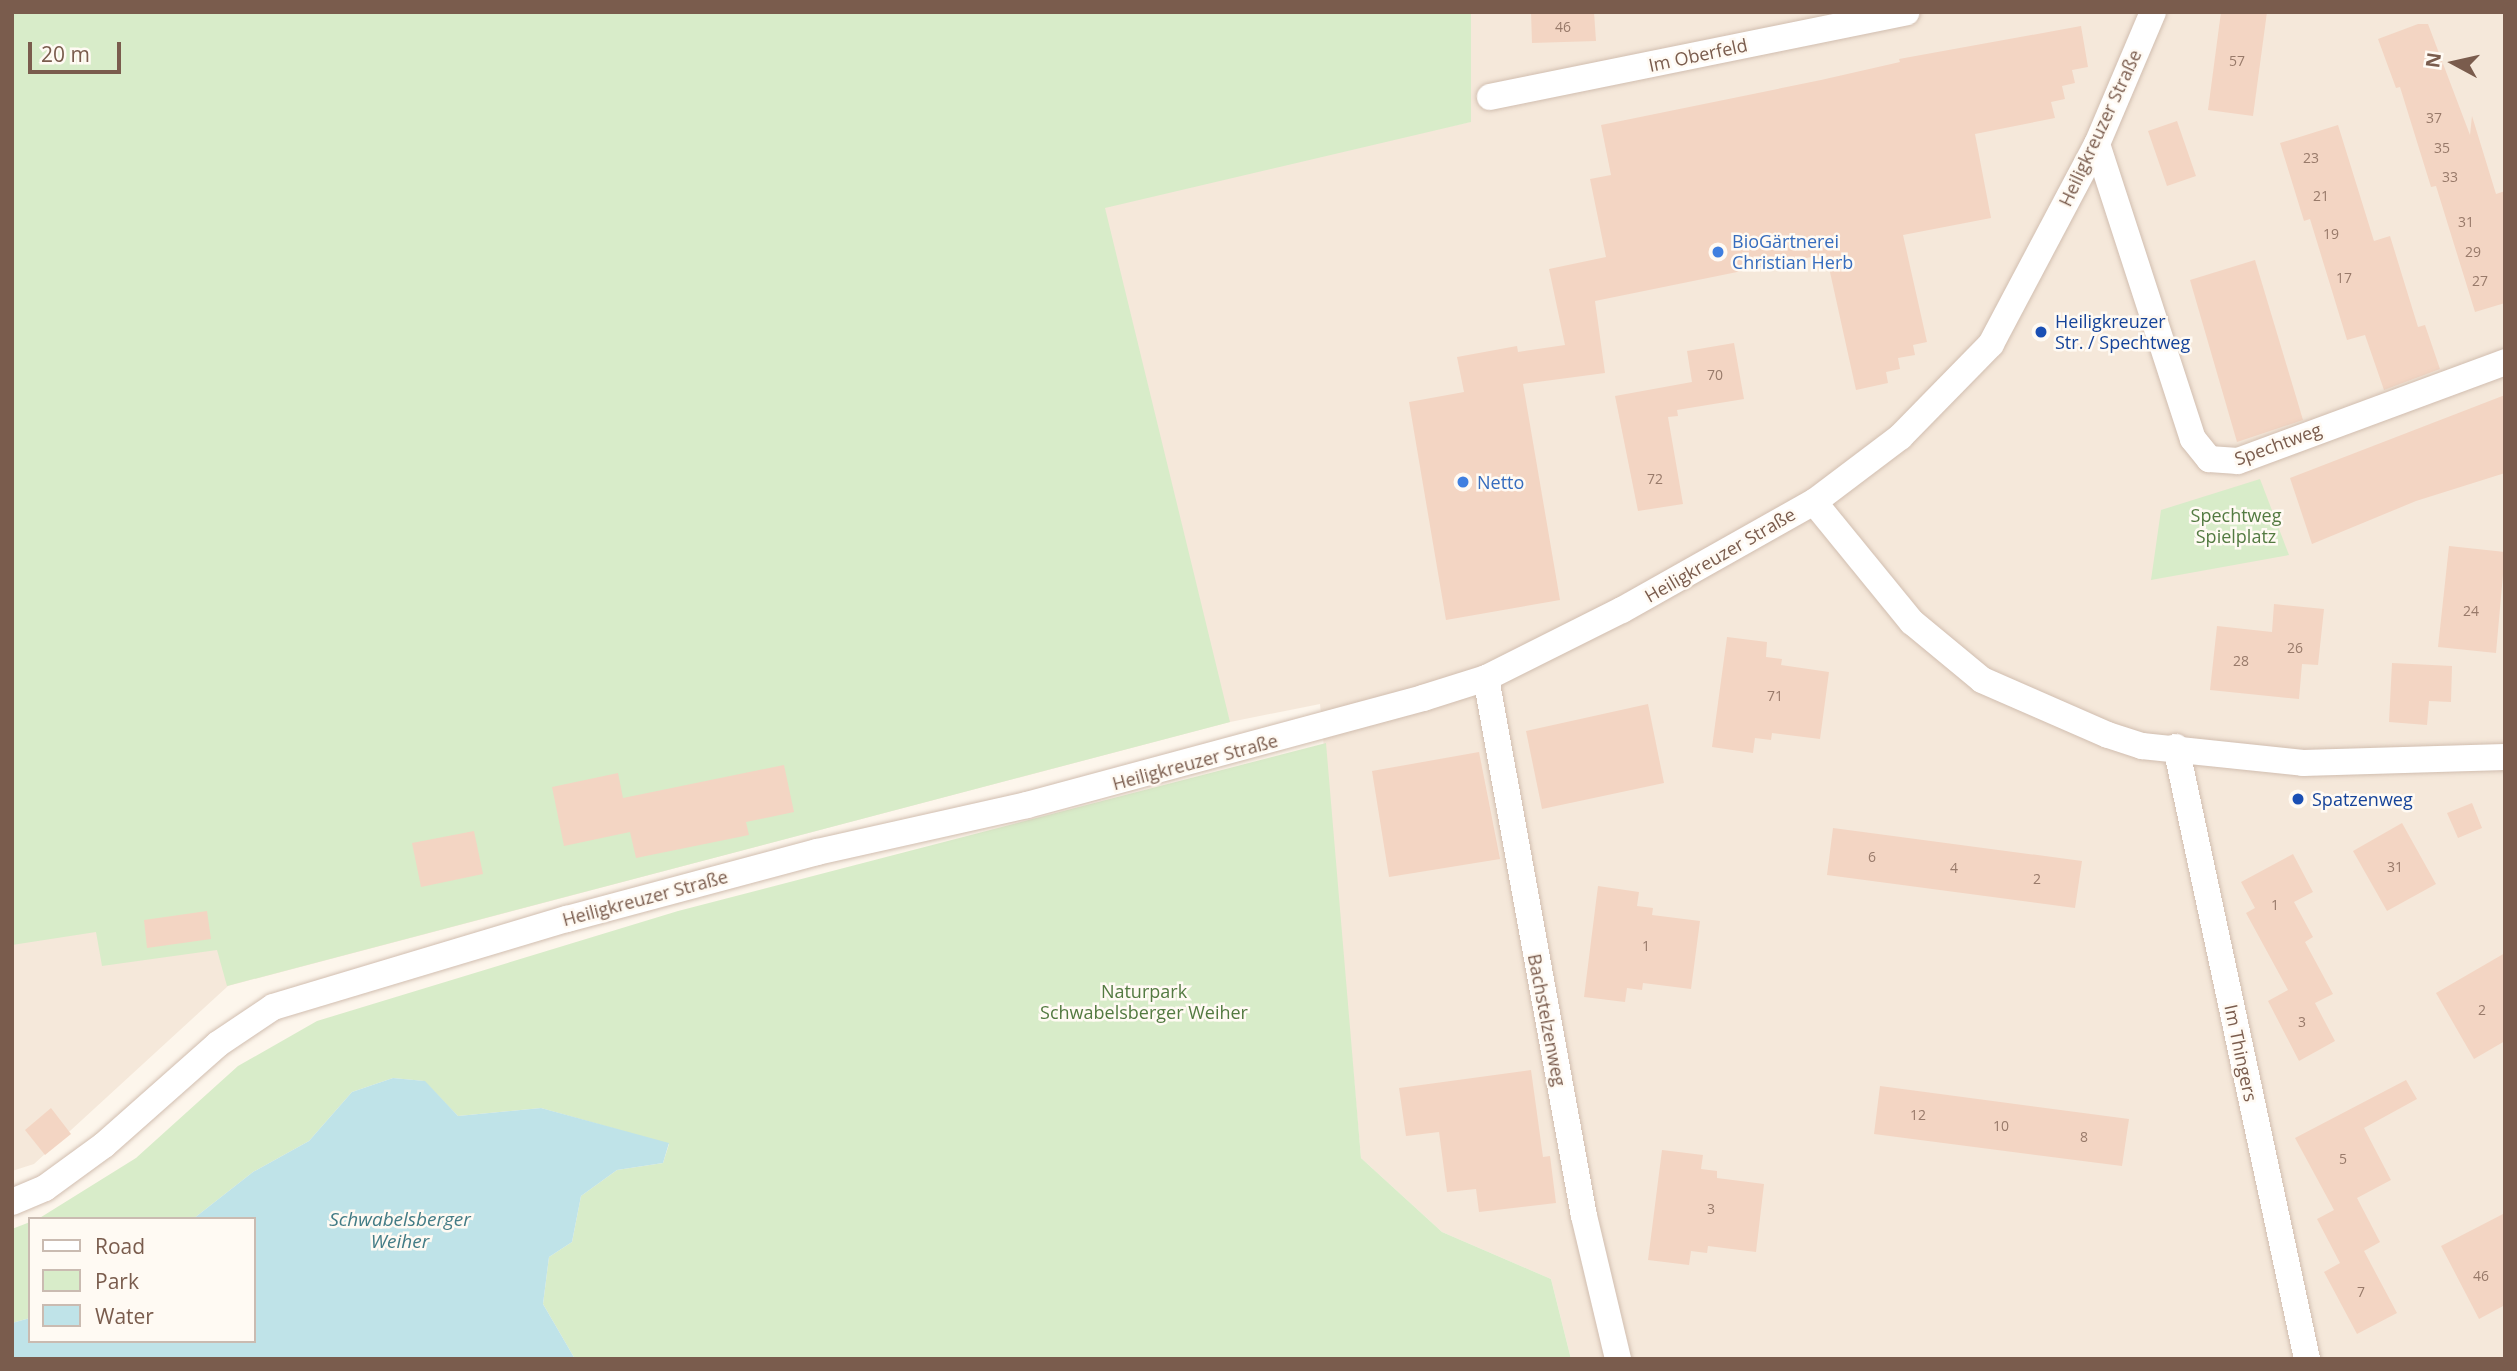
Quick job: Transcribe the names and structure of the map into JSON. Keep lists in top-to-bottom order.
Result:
{
  "streets": {
    "street": [
      "Im Oberfeld",
      "Heiligkreuzer Straße",
      "Spechtweg",
      "Bachstelzenweg",
      "Im Thingers"
    ]
  },
  "crossings": [
    ["Heiligkreuzer Straße", "Spechtweg"],
    ["Heiligkreuzer Straße", "Bachstelzenweg"]
  ],
  "water": ["Schwabelsberger Weiher"],
  "parks": ["Spechtweg Spielplatz", "Naturpark Schwabelsberger Weiher"],
  "places": [
    "BioGärtnerei Christian Herb",
    "Heiligkreuzer Str. / Spechtweg",
    "Netto",
    "Spatzenweg"
  ],
  "house_numbers": [
    "46",
    "57",
    "37",
    "35",
    "23",
    "33",
    "21",
    "31",
    "19",
    "29",
    "17",
    "27",
    "70",
    "72",
    "24",
    "26",
    "28",
    "71",
    "6",
    "31",
    "4",
    "2",
    "1",
    "1",
    "2",
    "3",
    "12",
    "10",
    "8",
    "5",
    "3",
    "46",
    "7"
  ],
  "legend": ["Road", "Park", "Water"],
  "scale_bar": "20 m",
  "north": "left"
}
